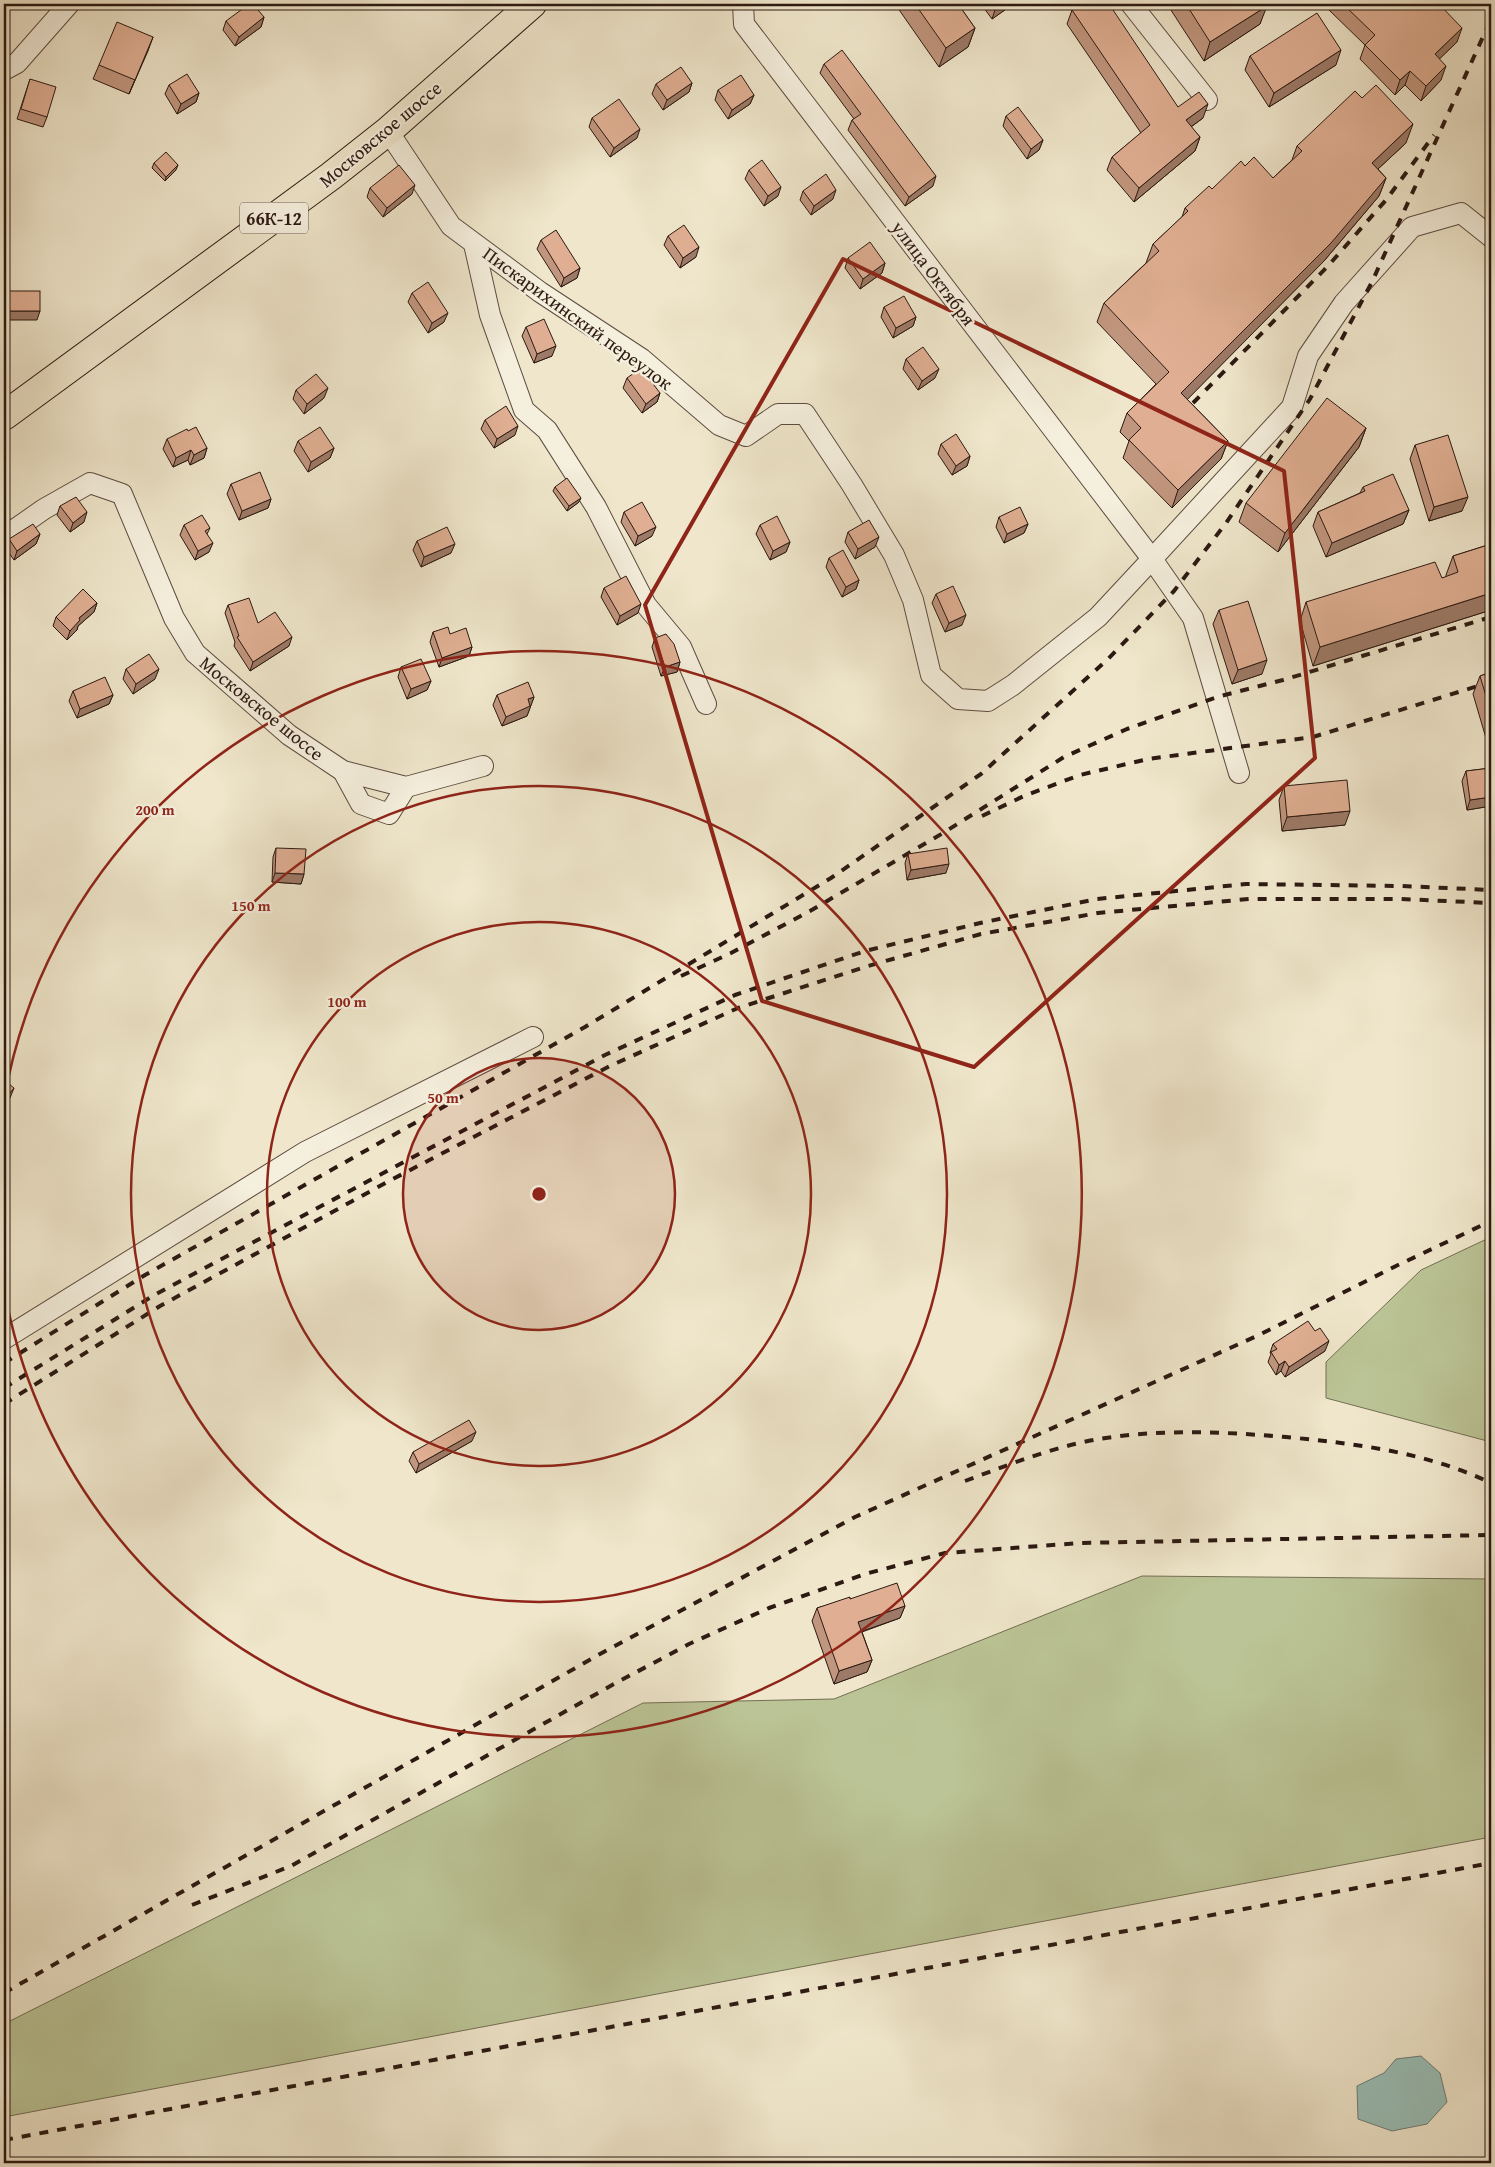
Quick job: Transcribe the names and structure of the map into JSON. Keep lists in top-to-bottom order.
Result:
{
  "streets": {
    "main road": ["Московское шоссе", "66К-12"],
    "street": ["улица Октября", "Пискарихинский переулок"]
  },
  "crossings": [
    ["Московское шоссе", "Пискарихинский переулок"],
    ["улица Октября", "Пискарихинский переулок"]
  ],
  "rings": [
    "200 m",
    "150 m",
    "100 m",
    "50 m"
  ]
}
